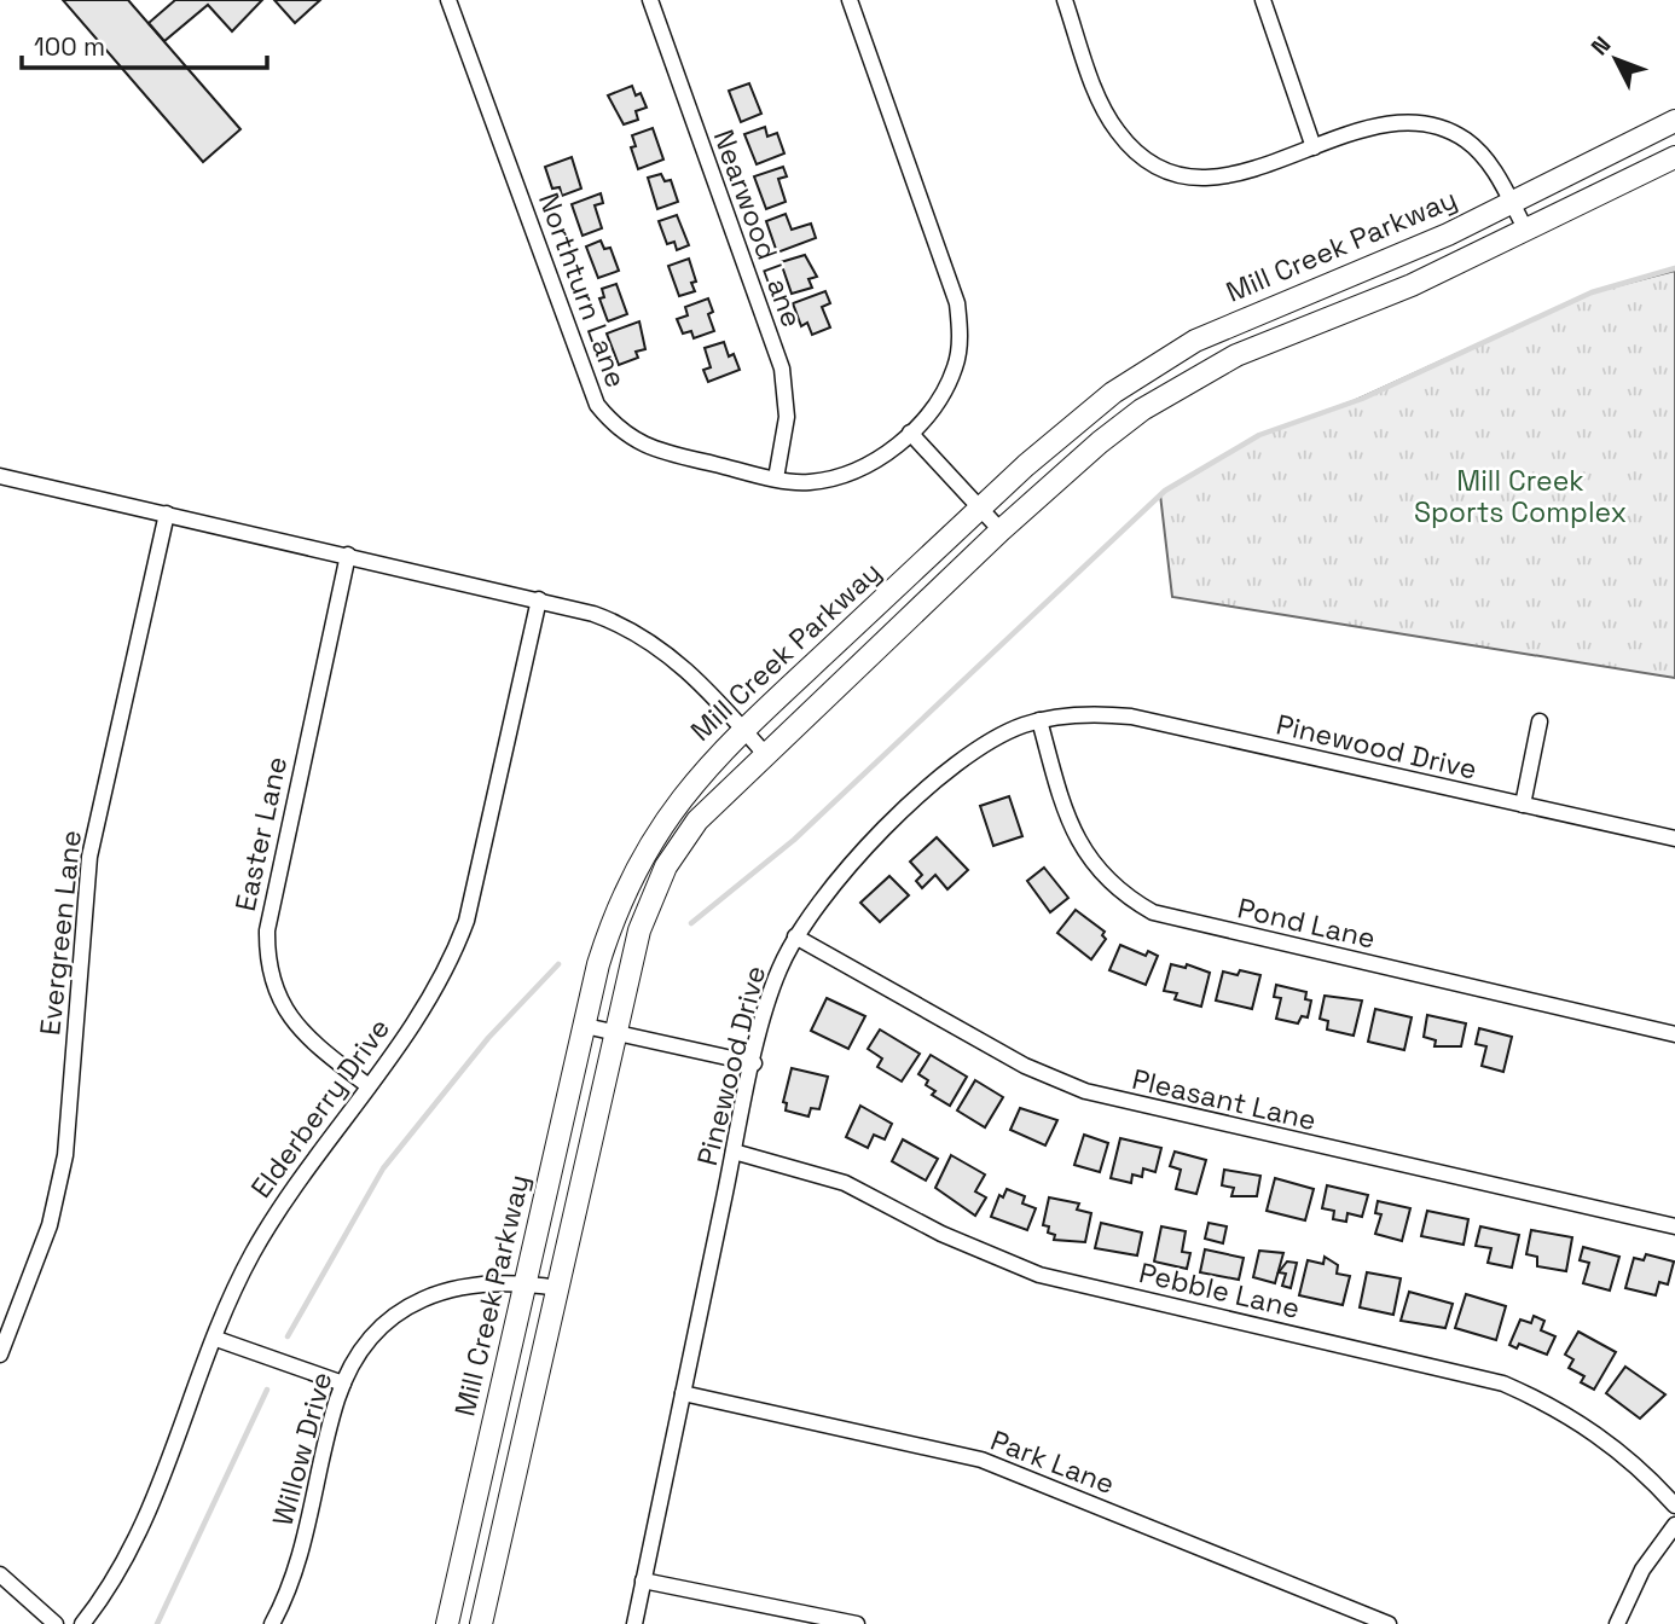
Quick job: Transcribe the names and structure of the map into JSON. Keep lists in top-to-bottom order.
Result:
{
  "streets": {
    "main road": ["Mill Creek Parkway"],
    "street": [
      "Nearwood Lane",
      "Northturn Lane",
      "Pinewood Drive",
      "Easter Lane",
      "Pond Lane",
      "Evergreen Lane",
      "Pleasant Lane",
      "Elderberry Drive",
      "Pebble Lane",
      "Willow Drive",
      "Park Lane"
    ]
  },
  "crossings": [
    ["Nearwood Lane", "Northturn Lane"],
    ["Mill Creek Parkway", "Willow Drive"],
    ["Pinewood Drive", "Pond Lane"],
    ["Pinewood Drive", "Pleasant Lane"],
    ["Pinewood Drive", "Pebble Lane"],
    ["Pinewood Drive", "Park Lane"],
    ["Easter Lane", "Elderberry Drive"]
  ],
  "parks": ["Mill Creek Sports Complex"],
  "scale_bar": "100 m",
  "north": "top left"
}
